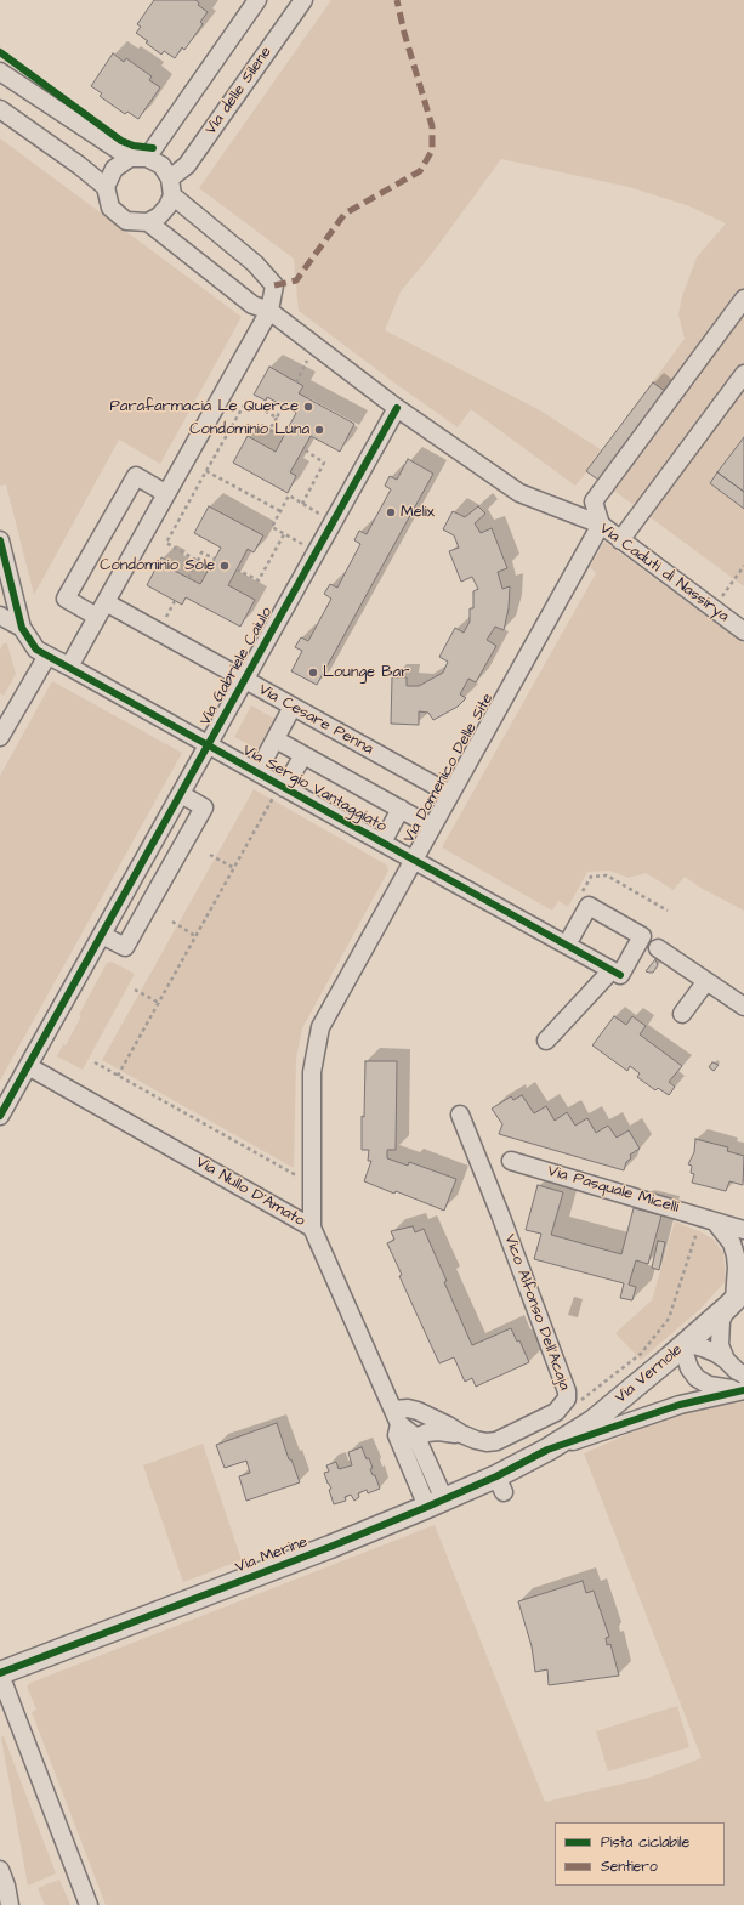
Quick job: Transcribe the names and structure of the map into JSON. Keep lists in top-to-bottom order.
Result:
{
  "streets": {
    "main road": ["Via Vernole", "Via Merine"],
    "street": [
      "Via delle Silene",
      "Via Caduti di Nassirya",
      "Via Gabriele Caiulo",
      "Via Cesare Penna",
      "Via Domenico Delle Site",
      "Via Sergio Vantaggiato",
      "Via Pasquale Micelli",
      "Via Nullo D'Amato",
      "Vico Alfonso Dell'Acaja"
    ]
  },
  "crossings": [
    ["Via delle Silene", "Via Caduti di Nassirya"],
    ["Via Caduti di Nassirya", "Via Gabriele Caiulo"],
    ["Via Caduti di Nassirya", "Via Domenico Delle Site"],
    ["Via Gabriele Caiulo", "Via Cesare Penna"],
    ["Via Gabriele Caiulo", "Via Sergio Vantaggiato"],
    ["Via Gabriele Caiulo", "Via Nullo D'Amato"],
    ["Via Cesare Penna", "Via Domenico Delle Site"],
    ["Via Domenico Delle Site", "Via Sergio Vantaggiato"],
    ["Via Domenico Delle Site", "Via Nullo D'Amato"],
    ["Via Nullo D'Amato", "Vico Alfonso Dell'Acaja"],
    ["Via Nullo D'Amato", "Via Merine"],
    ["Via Vernole", "Via Merine"]
  ],
  "places": [
    "Parafarmacia Le Querce",
    "Condominio Luna",
    "Melix",
    "Condominio Sole",
    "Lounge Bar"
  ],
  "legend": ["Pista ciclabile", "Sentiero"]
}
